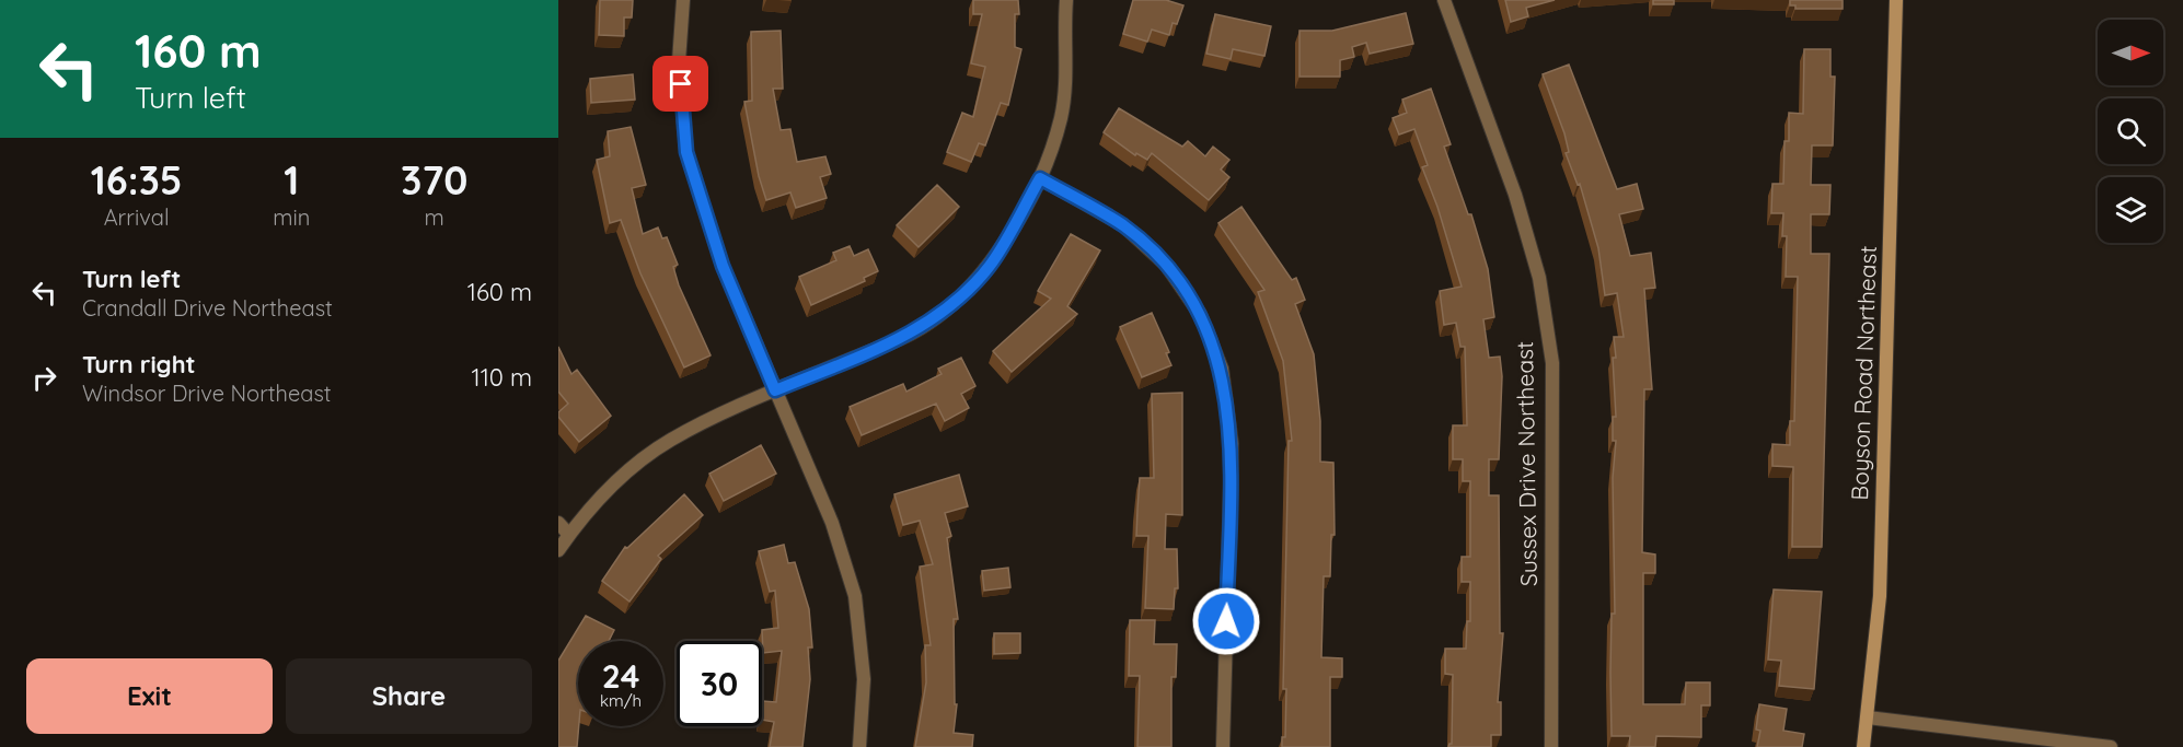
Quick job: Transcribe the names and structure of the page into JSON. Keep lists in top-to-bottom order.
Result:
{
  "streets": {
    "main road": ["Boyson Road Northeast"],
    "street": ["Sussex Drive Northeast"]
  },
  "north": "right",
  "page": {
    "turn": ["160 m", "Turn left"],
    "eta": [
      "16:35",
      "Arrival",
      "1",
      "min",
      "370",
      "m"
    ],
    "list": [
      {
        "name": "Turn left",
        "note": "Crandall Drive Northeast",
        "value": "160 m"
      },
      {
        "name": "Turn right",
        "note": "Windsor Drive Northeast",
        "value": "110 m"
      }
    ],
    "speed": "24 km/h",
    "limit": "30",
    "buttons": ["Exit", "Share"]
  }
}
